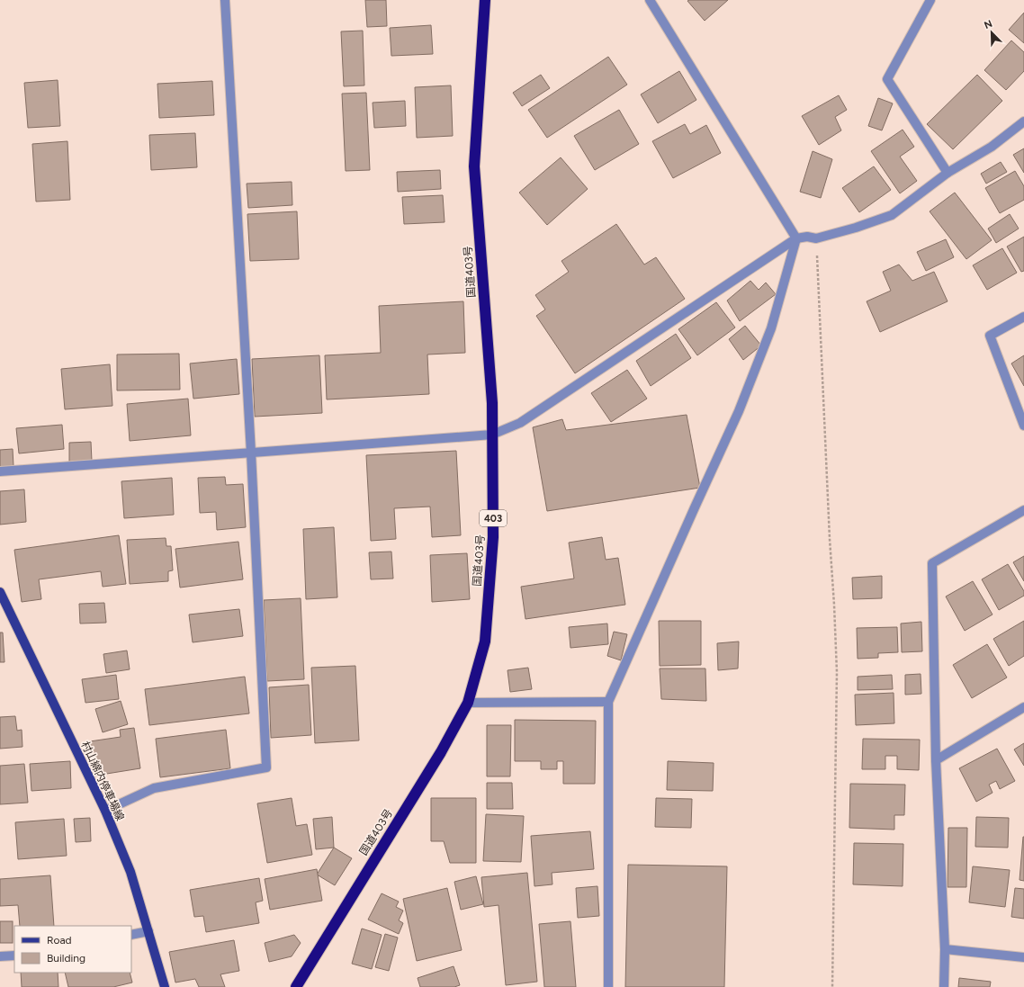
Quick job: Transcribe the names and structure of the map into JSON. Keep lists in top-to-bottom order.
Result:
{
  "streets": {
    "highway": ["国道403号", "403"],
    "main road": ["村山綿内停車場線"]
  },
  "legend": ["Road", "Building"],
  "north": "top left"
}
